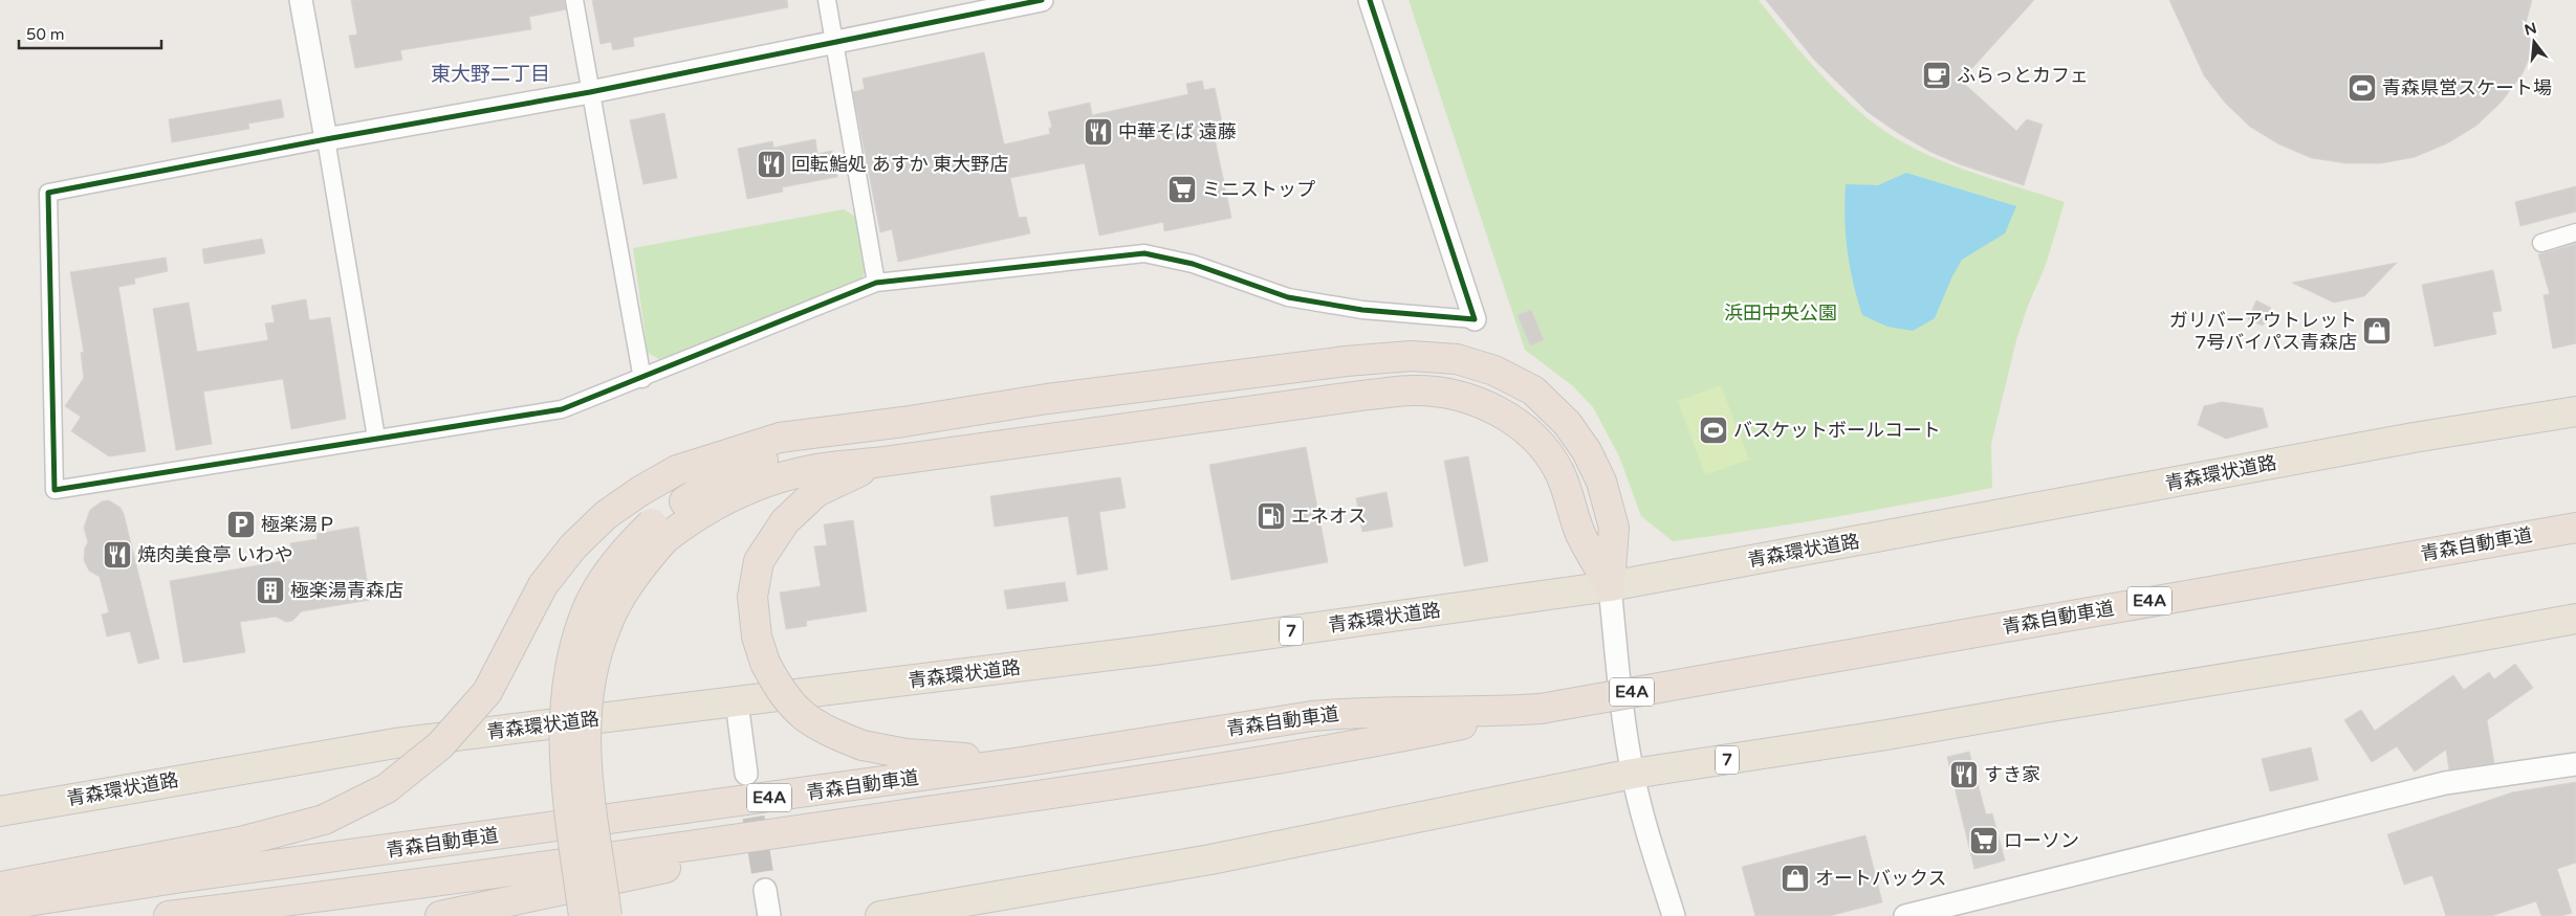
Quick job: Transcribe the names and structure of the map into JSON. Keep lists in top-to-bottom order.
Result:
{
  "streets": {
    "highway": [
      "青森環状道路",
      "青森自動車道",
      "E4A",
      "7"
    ]
  },
  "districts": ["東大野二丁目"],
  "parks": ["浜田中央公園"],
  "places": {
    "cafe": ["ふらっとカフェ"],
    "sports": ["青森県営スケート場", "バスケットボールコート"],
    "restaurant": [
      "中華そば 遠藤",
      "回転鮨処 あすか 東大野店",
      "焼肉美食亭 いわや",
      "すき家"
    ],
    "supermarket": ["ミニストップ", "ローソン"],
    "shop": ["ガリバーアウトレット 7号バイパス青森店", "オートバックス"],
    "fuel station": ["エネオス"],
    "parking": ["極楽湯Ｐ"],
    "building": ["極楽湯青森店"]
  },
  "scale_bar": "50 m",
  "north": "top"
}
